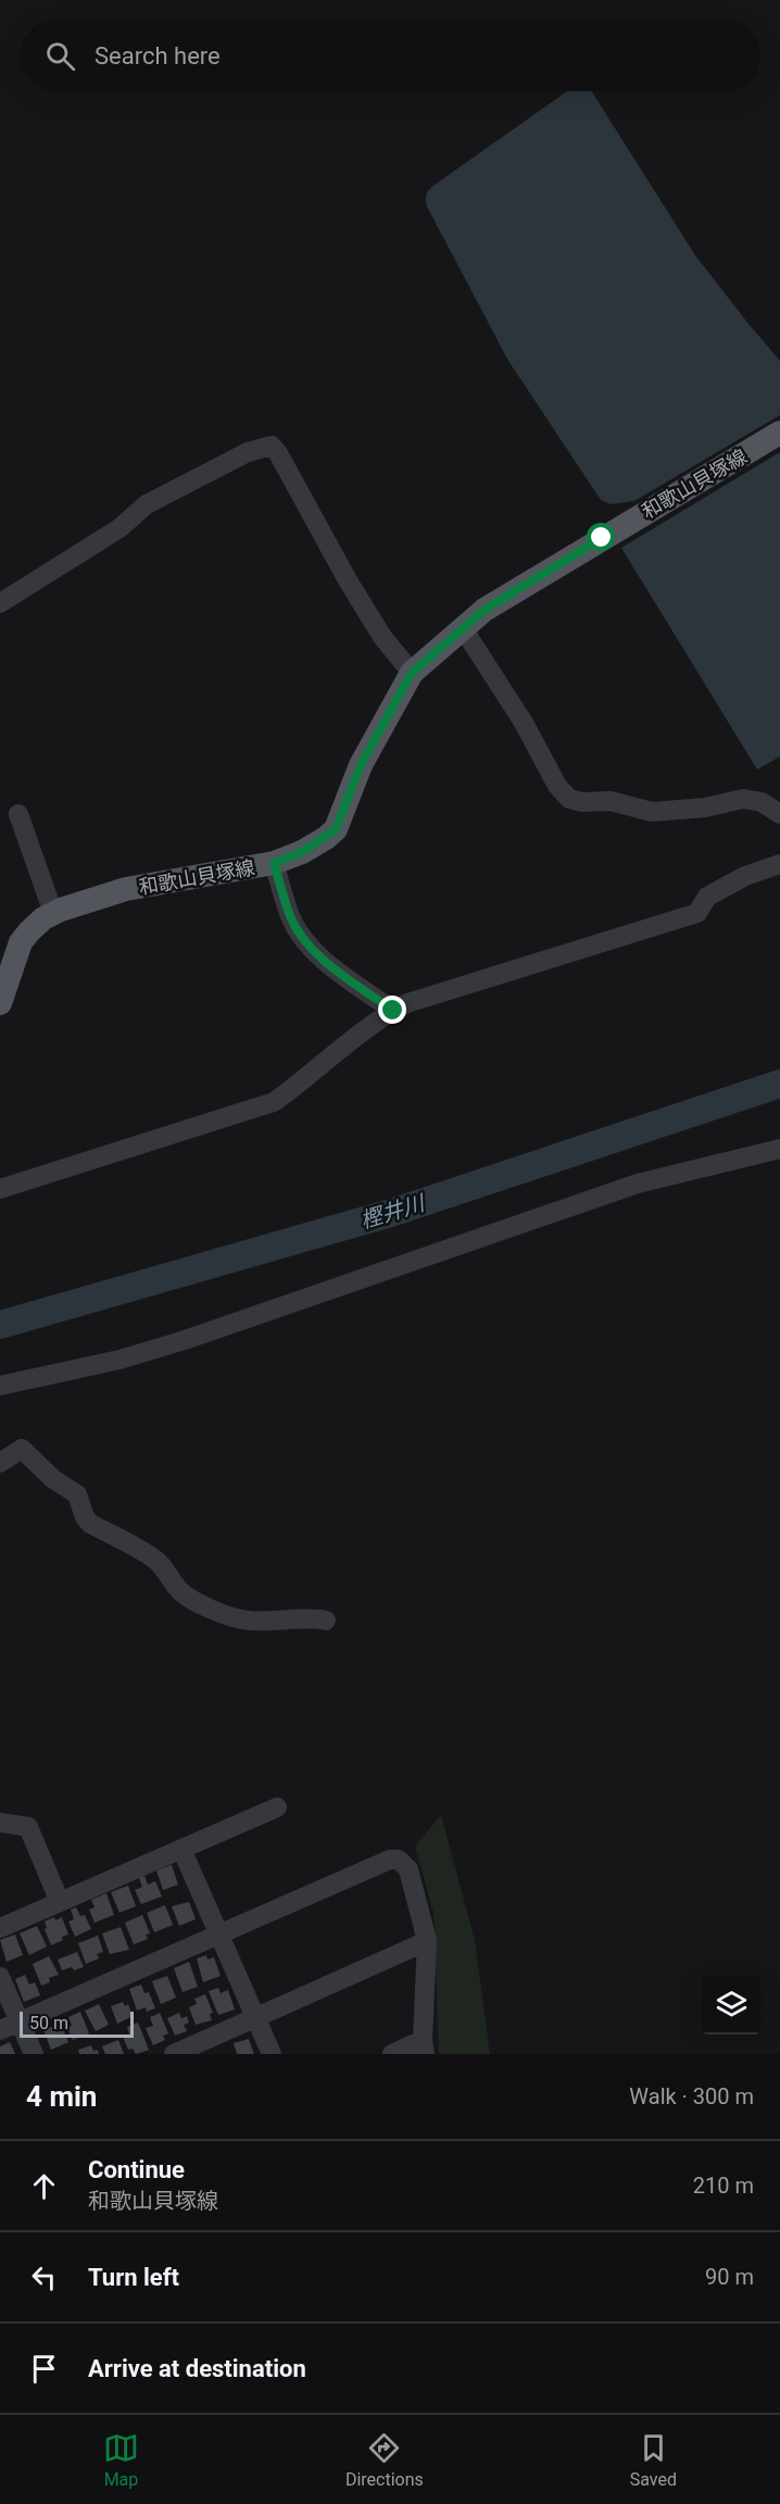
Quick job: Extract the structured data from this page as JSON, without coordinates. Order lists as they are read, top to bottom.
{
  "streets": {
    "main road": ["和歌山貝塚線"]
  },
  "water": ["樫井川"],
  "scale_bar": "50 m",
  "page": {
    "search": "Search here",
    "scale": "50 m",
    "heading": ["4 min", "Walk · 300 m"],
    "list": [
      ["Continue", "和歌山貝塚線", "210 m"],
      ["Turn left", "90 m"],
      "Arrive at destination"
    ],
    "nav": ["Map", "Directions", "Saved"]
  }
}
